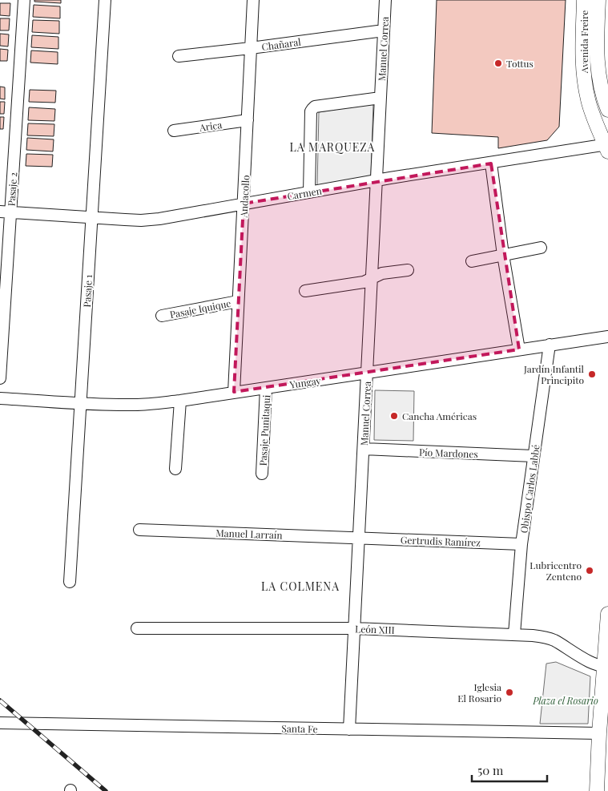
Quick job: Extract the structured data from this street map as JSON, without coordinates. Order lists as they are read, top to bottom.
{
  "streets": {
    "main road": ["Avenida Freire"],
    "street": [
      "Chañaral",
      "Manuel Correa",
      "Arica",
      "Pasaje 2",
      "Carmen",
      "Andacollo",
      "Pasaje 1",
      "Pasaje Iquique",
      "Yungay",
      "Pasaje Punitaqui",
      "Pío Mardones",
      "Obispo Carlos Labbé",
      "Manuel Larraín",
      "Gertrudis Ramírez",
      "León XIII",
      "Santa Fe"
    ]
  },
  "crossings": [
    ["Avenida Freire", "Carmen"],
    ["Chañaral", "Manuel Correa"],
    ["Chañaral", "Andacollo"],
    ["Manuel Correa", "Carmen"],
    ["Manuel Correa", "Yungay"],
    ["Manuel Correa", "Pío Mardones"],
    ["Manuel Correa", "Manuel Larraín"],
    ["Manuel Correa", "Gertrudis Ramírez"],
    ["Manuel Correa", "León XIII"],
    ["Manuel Correa", "Santa Fe"],
    ["Arica", "Andacollo"],
    ["Pasaje 2", "Carmen"],
    ["Carmen", "Andacollo"],
    ["Carmen", "Pasaje 1"],
    ["Andacollo", "Pasaje Iquique"],
    ["Andacollo", "Yungay"],
    ["Pasaje 1", "Yungay"],
    ["Yungay", "Pasaje Punitaqui"],
    ["Yungay", "Obispo Carlos Labbé"],
    ["Pío Mardones", "Obispo Carlos Labbé"],
    ["Obispo Carlos Labbé", "Gertrudis Ramírez"],
    ["Obispo Carlos Labbé", "León XIII"],
    ["Manuel Larraín", "Gertrudis Ramírez"]
  ],
  "districts": ["LA MARQUEZA", "LA COLMENA"],
  "parks": ["Plaza el Rosario"],
  "places": [
    "Tottus",
    "Jardín Infantil Principito",
    "Cancha Américas",
    "Lubricentro Zenteno",
    "Iglesia El Rosario"
  ],
  "scale_bar": "50 m"
}
